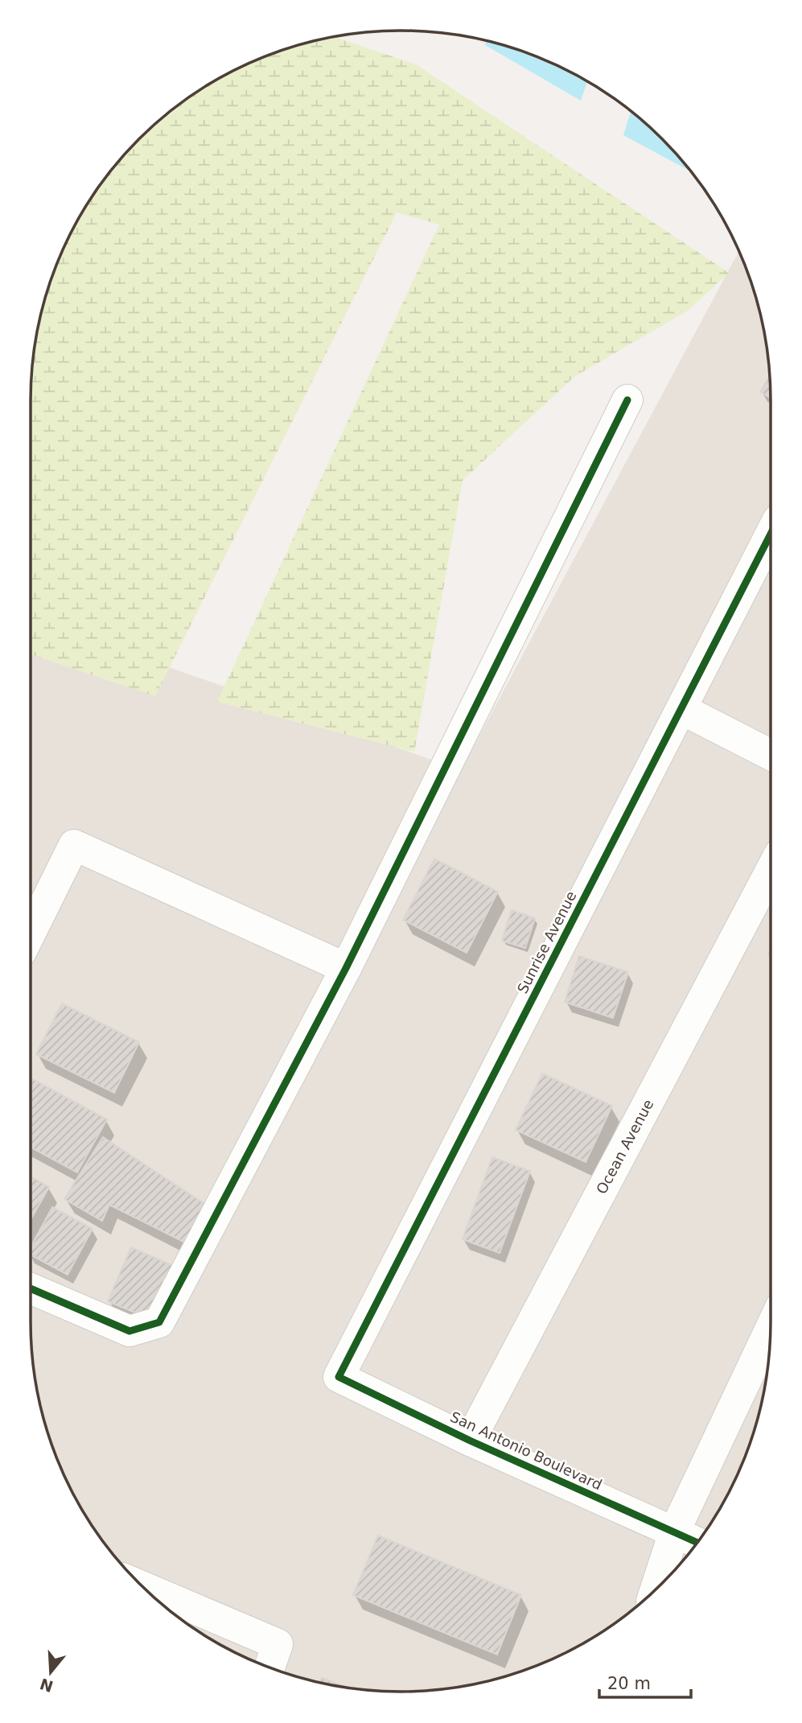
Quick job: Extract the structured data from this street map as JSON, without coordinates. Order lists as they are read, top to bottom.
{
  "streets": {
    "street": ["Sunrise Avenue", "Ocean Avenue", "San Antonio Boulevard"]
  },
  "crossings": [
    ["Sunrise Avenue", "San Antonio Boulevard"],
    ["Ocean Avenue", "San Antonio Boulevard"]
  ],
  "scale_bar": "20 m",
  "north": "bottom"
}
